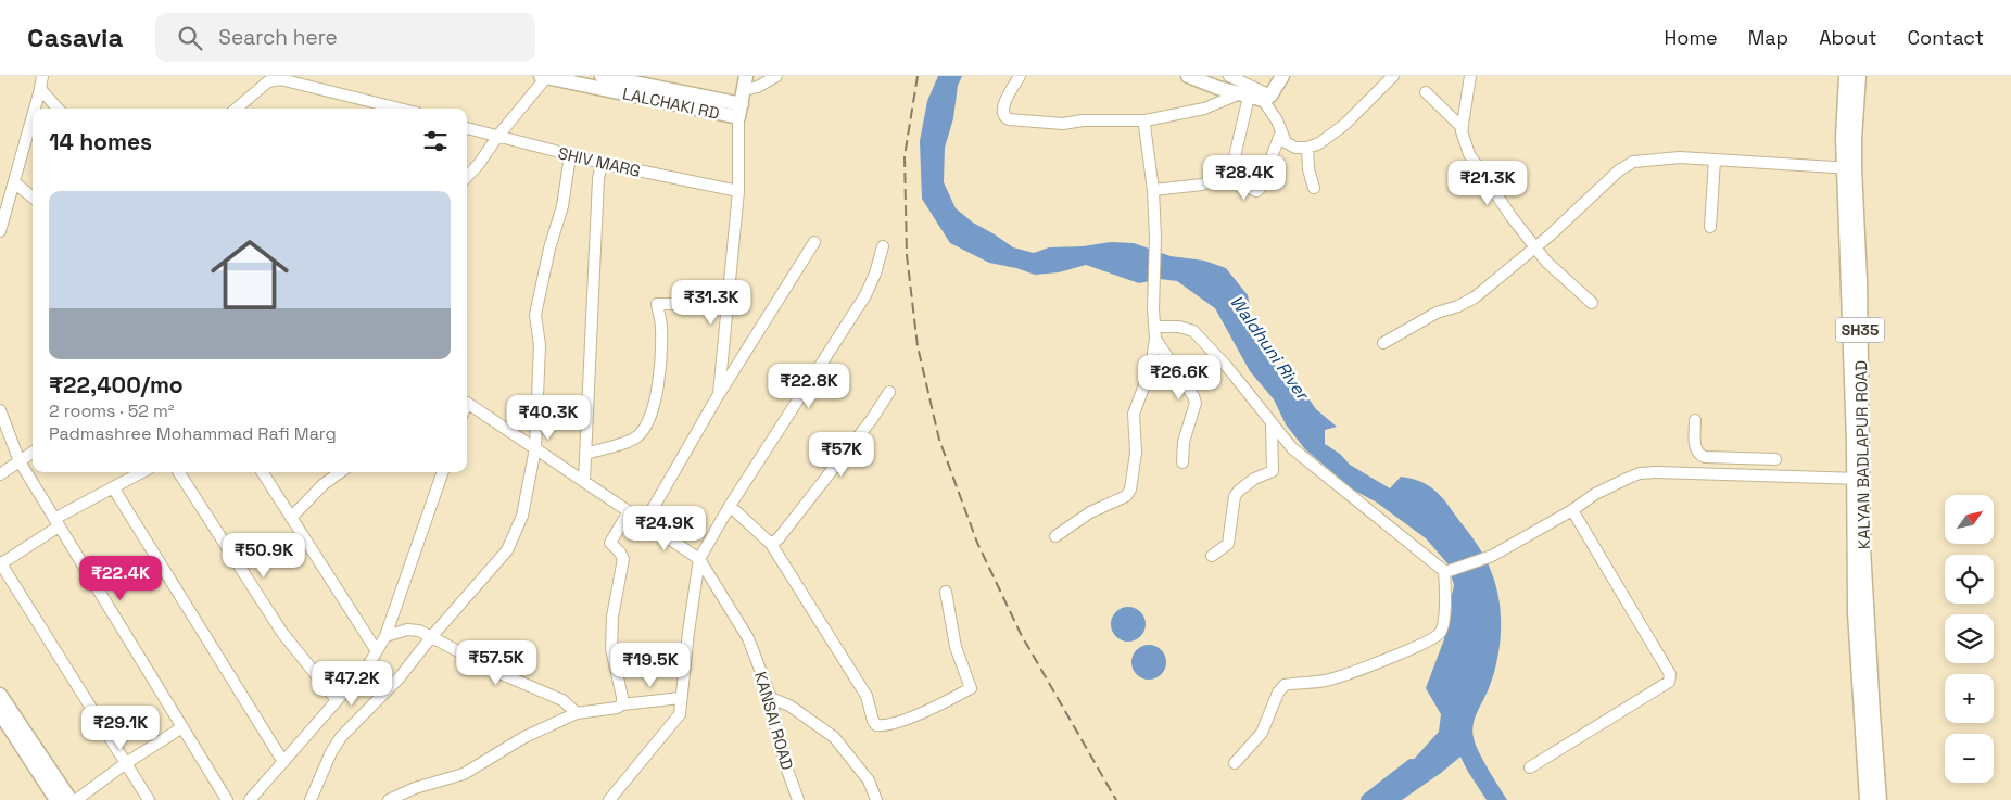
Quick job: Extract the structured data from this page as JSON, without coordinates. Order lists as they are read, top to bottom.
{
  "streets": {
    "main road": ["LALCHAKI RD", "SH35", "KALYAN BADLAPUR ROAD"],
    "street": ["SHIV MARG", "KANSAI ROAD"]
  },
  "water": ["Waldhuni River"],
  "north": "top right",
  "page": {
    "header": "Casavia",
    "search": "Search here",
    "nav": [
      "Home",
      "Map",
      "About",
      "Contact"
    ],
    "heading": "14 homes",
    "price": [
      "₹28.4K",
      "₹21.3K",
      "₹31.3K",
      "₹26.6K",
      "₹22.8K",
      "₹40.3K",
      "₹57K",
      "₹24.9K",
      "₹50.9K",
      "₹22.4K",
      "₹57.5K",
      "₹19.5K",
      "₹47.2K",
      "₹29.1K"
    ],
    "list": [
      {
        "name": "₹22,400/mo",
        "note": "2 rooms · 52 m² · Padmashree Mohammad Rafi Marg"
      }
    ],
    "map_buttons": ["+", "−"]
  }
}
